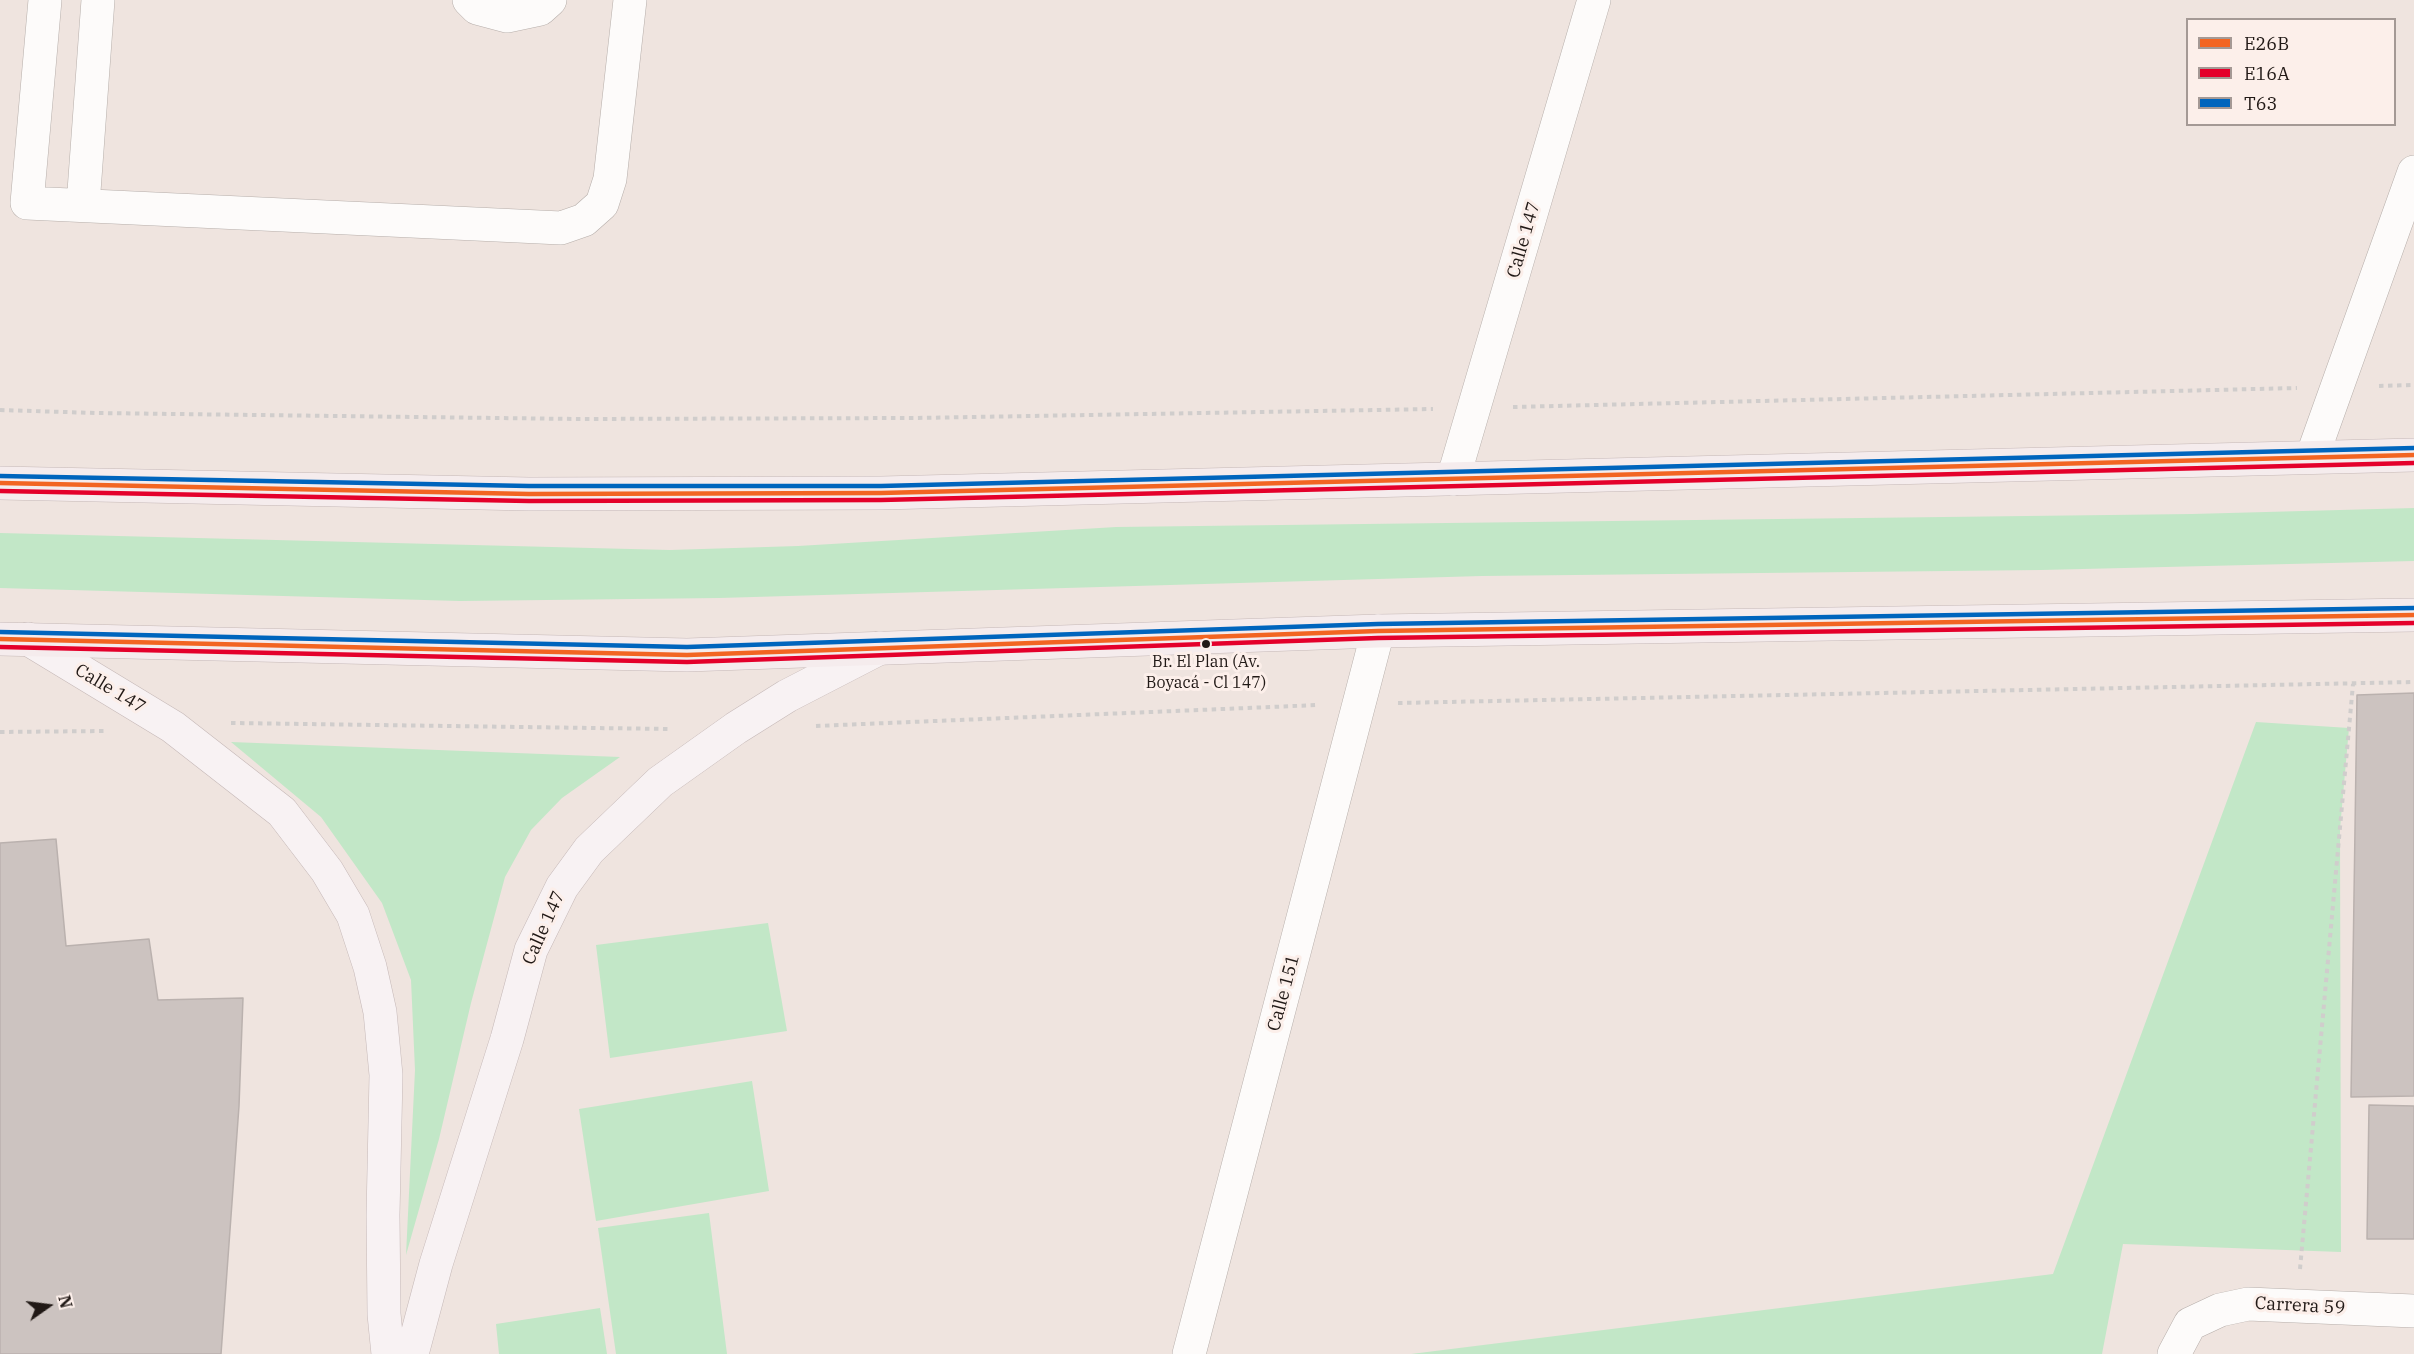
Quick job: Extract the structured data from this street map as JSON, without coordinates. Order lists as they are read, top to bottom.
{
  "streets": {
    "main road": ["Calle 147"],
    "street": ["Calle 151", "Carrera 59"]
  },
  "places": ["Br. El Plan (Av. Boyacá - Cl 147)"],
  "lines": ["transit line T63", "transit line E26B", "transit line E16A"],
  "legend": ["E26B", "E16A", "T63"],
  "north": "right"
}
